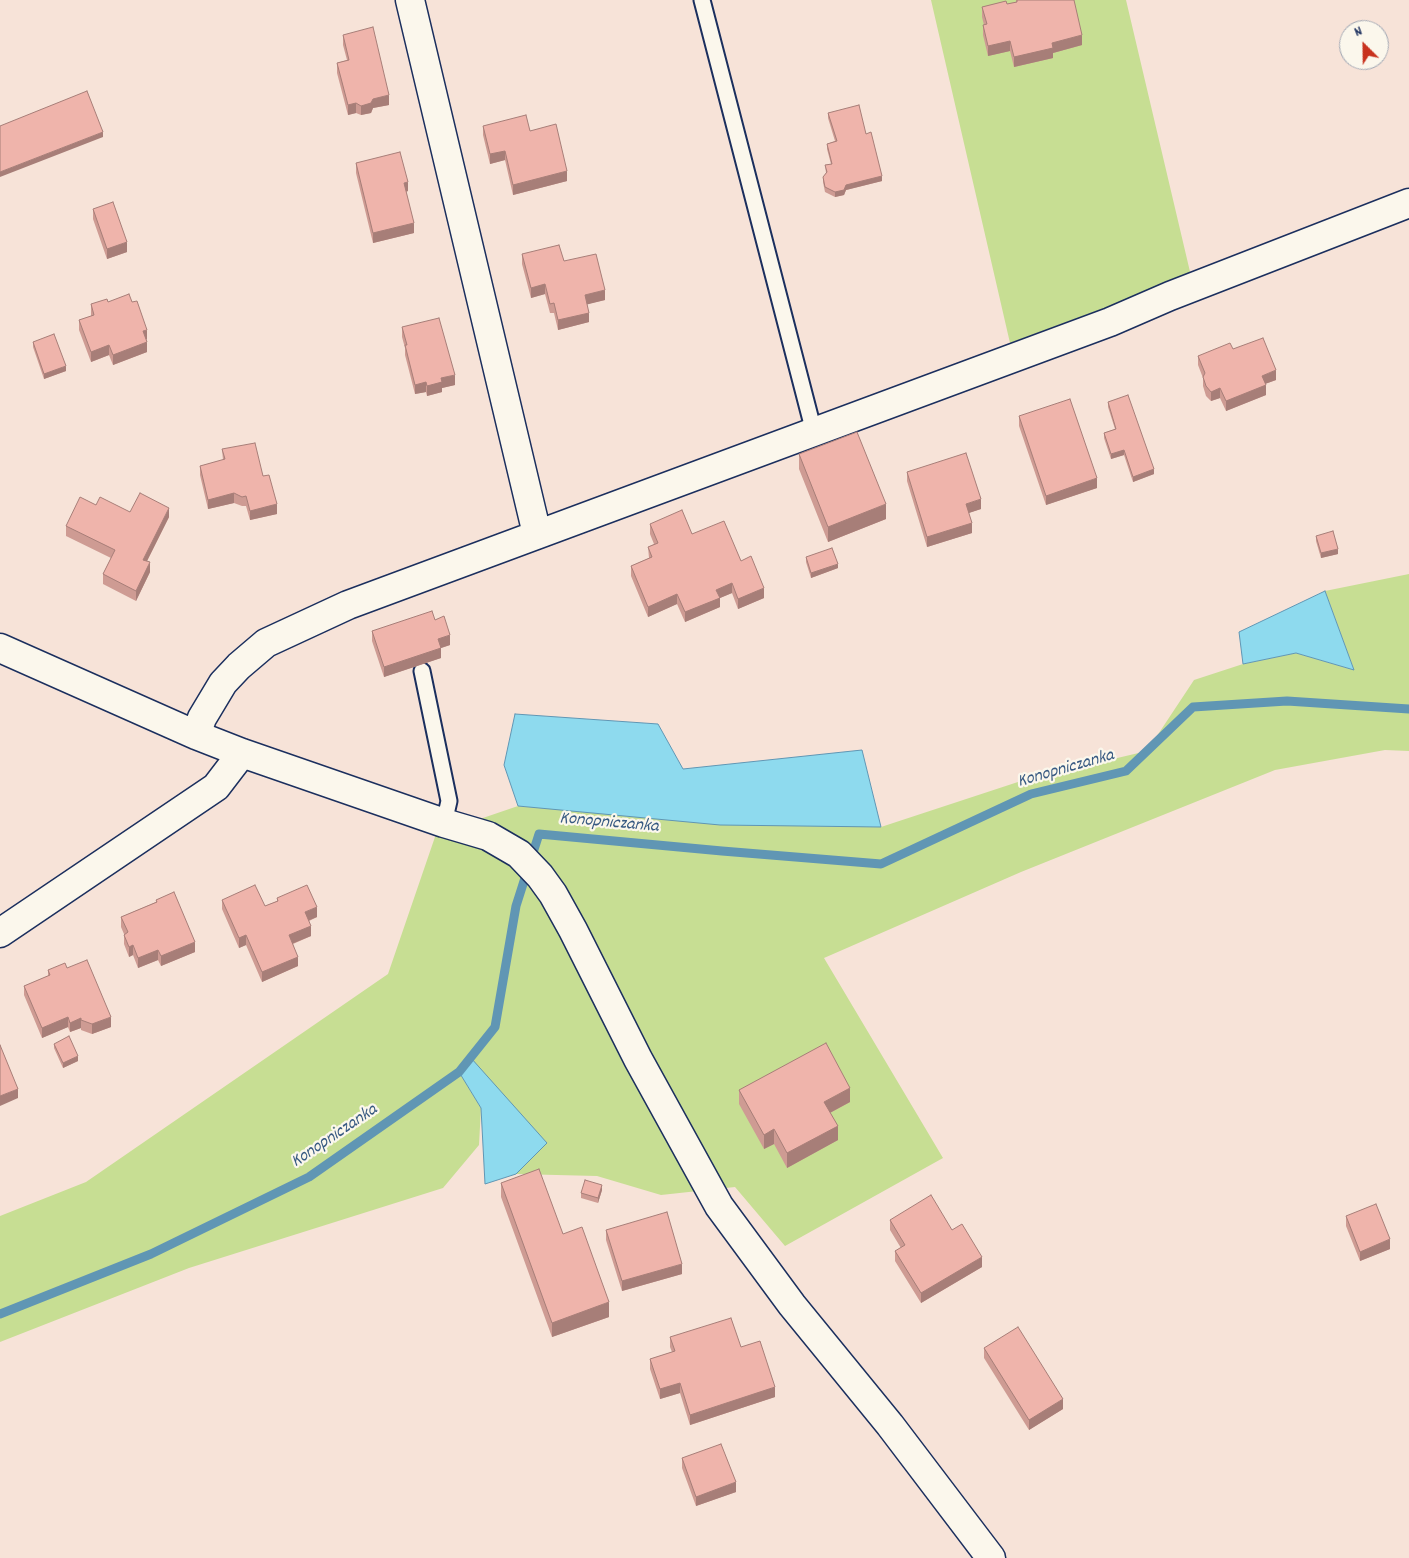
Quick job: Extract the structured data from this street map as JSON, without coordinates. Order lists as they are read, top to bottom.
{
  "water": ["Konopniczanka"],
  "north": "top left"
}
